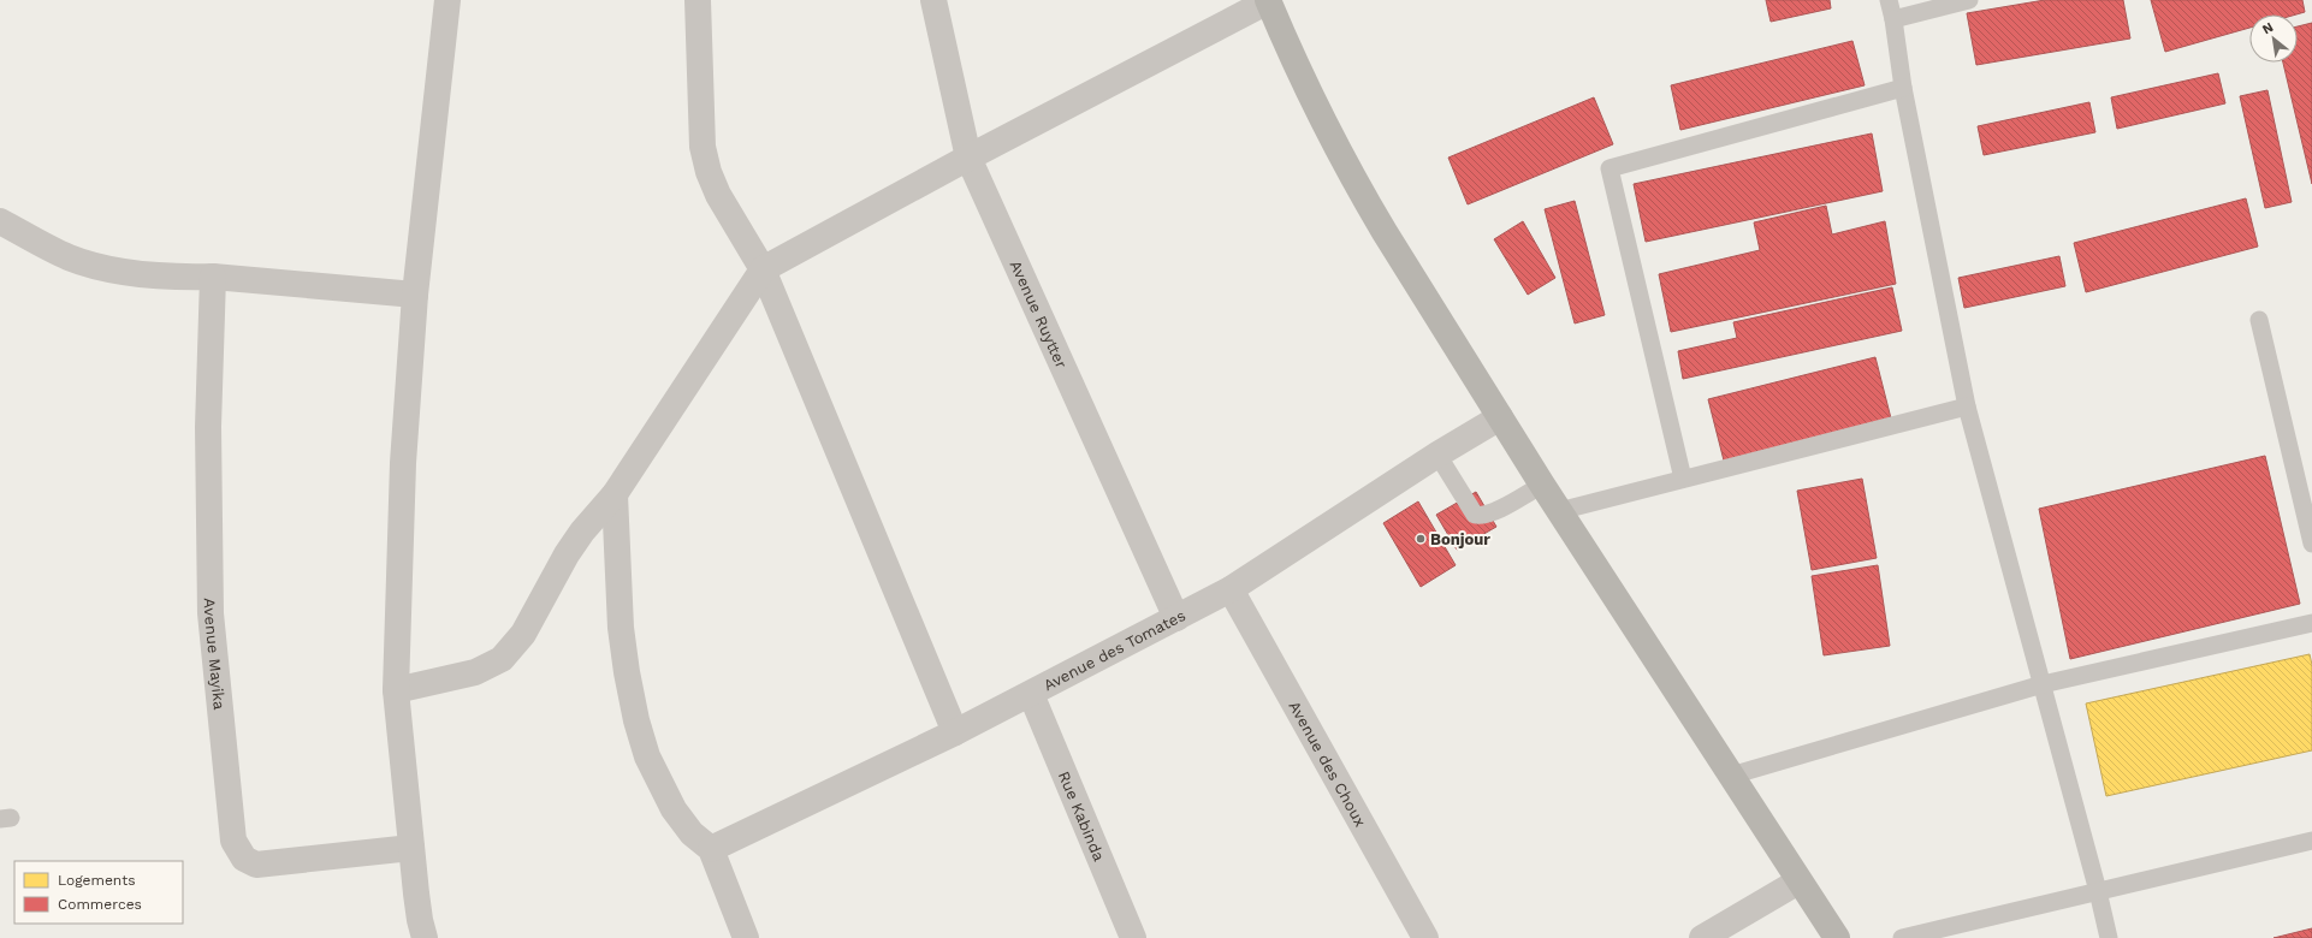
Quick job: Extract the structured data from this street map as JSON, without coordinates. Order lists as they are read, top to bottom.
{
  "streets": {
    "street": [
      "Avenue Ruytter",
      "Avenue des Tomates",
      "Avenue Mayika",
      "Avenue des Choux",
      "Rue Kabinda"
    ]
  },
  "crossings": [
    ["Avenue Ruytter", "Avenue des Tomates"],
    ["Avenue des Tomates", "Avenue des Choux"],
    ["Avenue des Tomates", "Rue Kabinda"]
  ],
  "places": ["Bonjour"],
  "legend": ["Logements", "Commerces"],
  "north": "top left"
}
